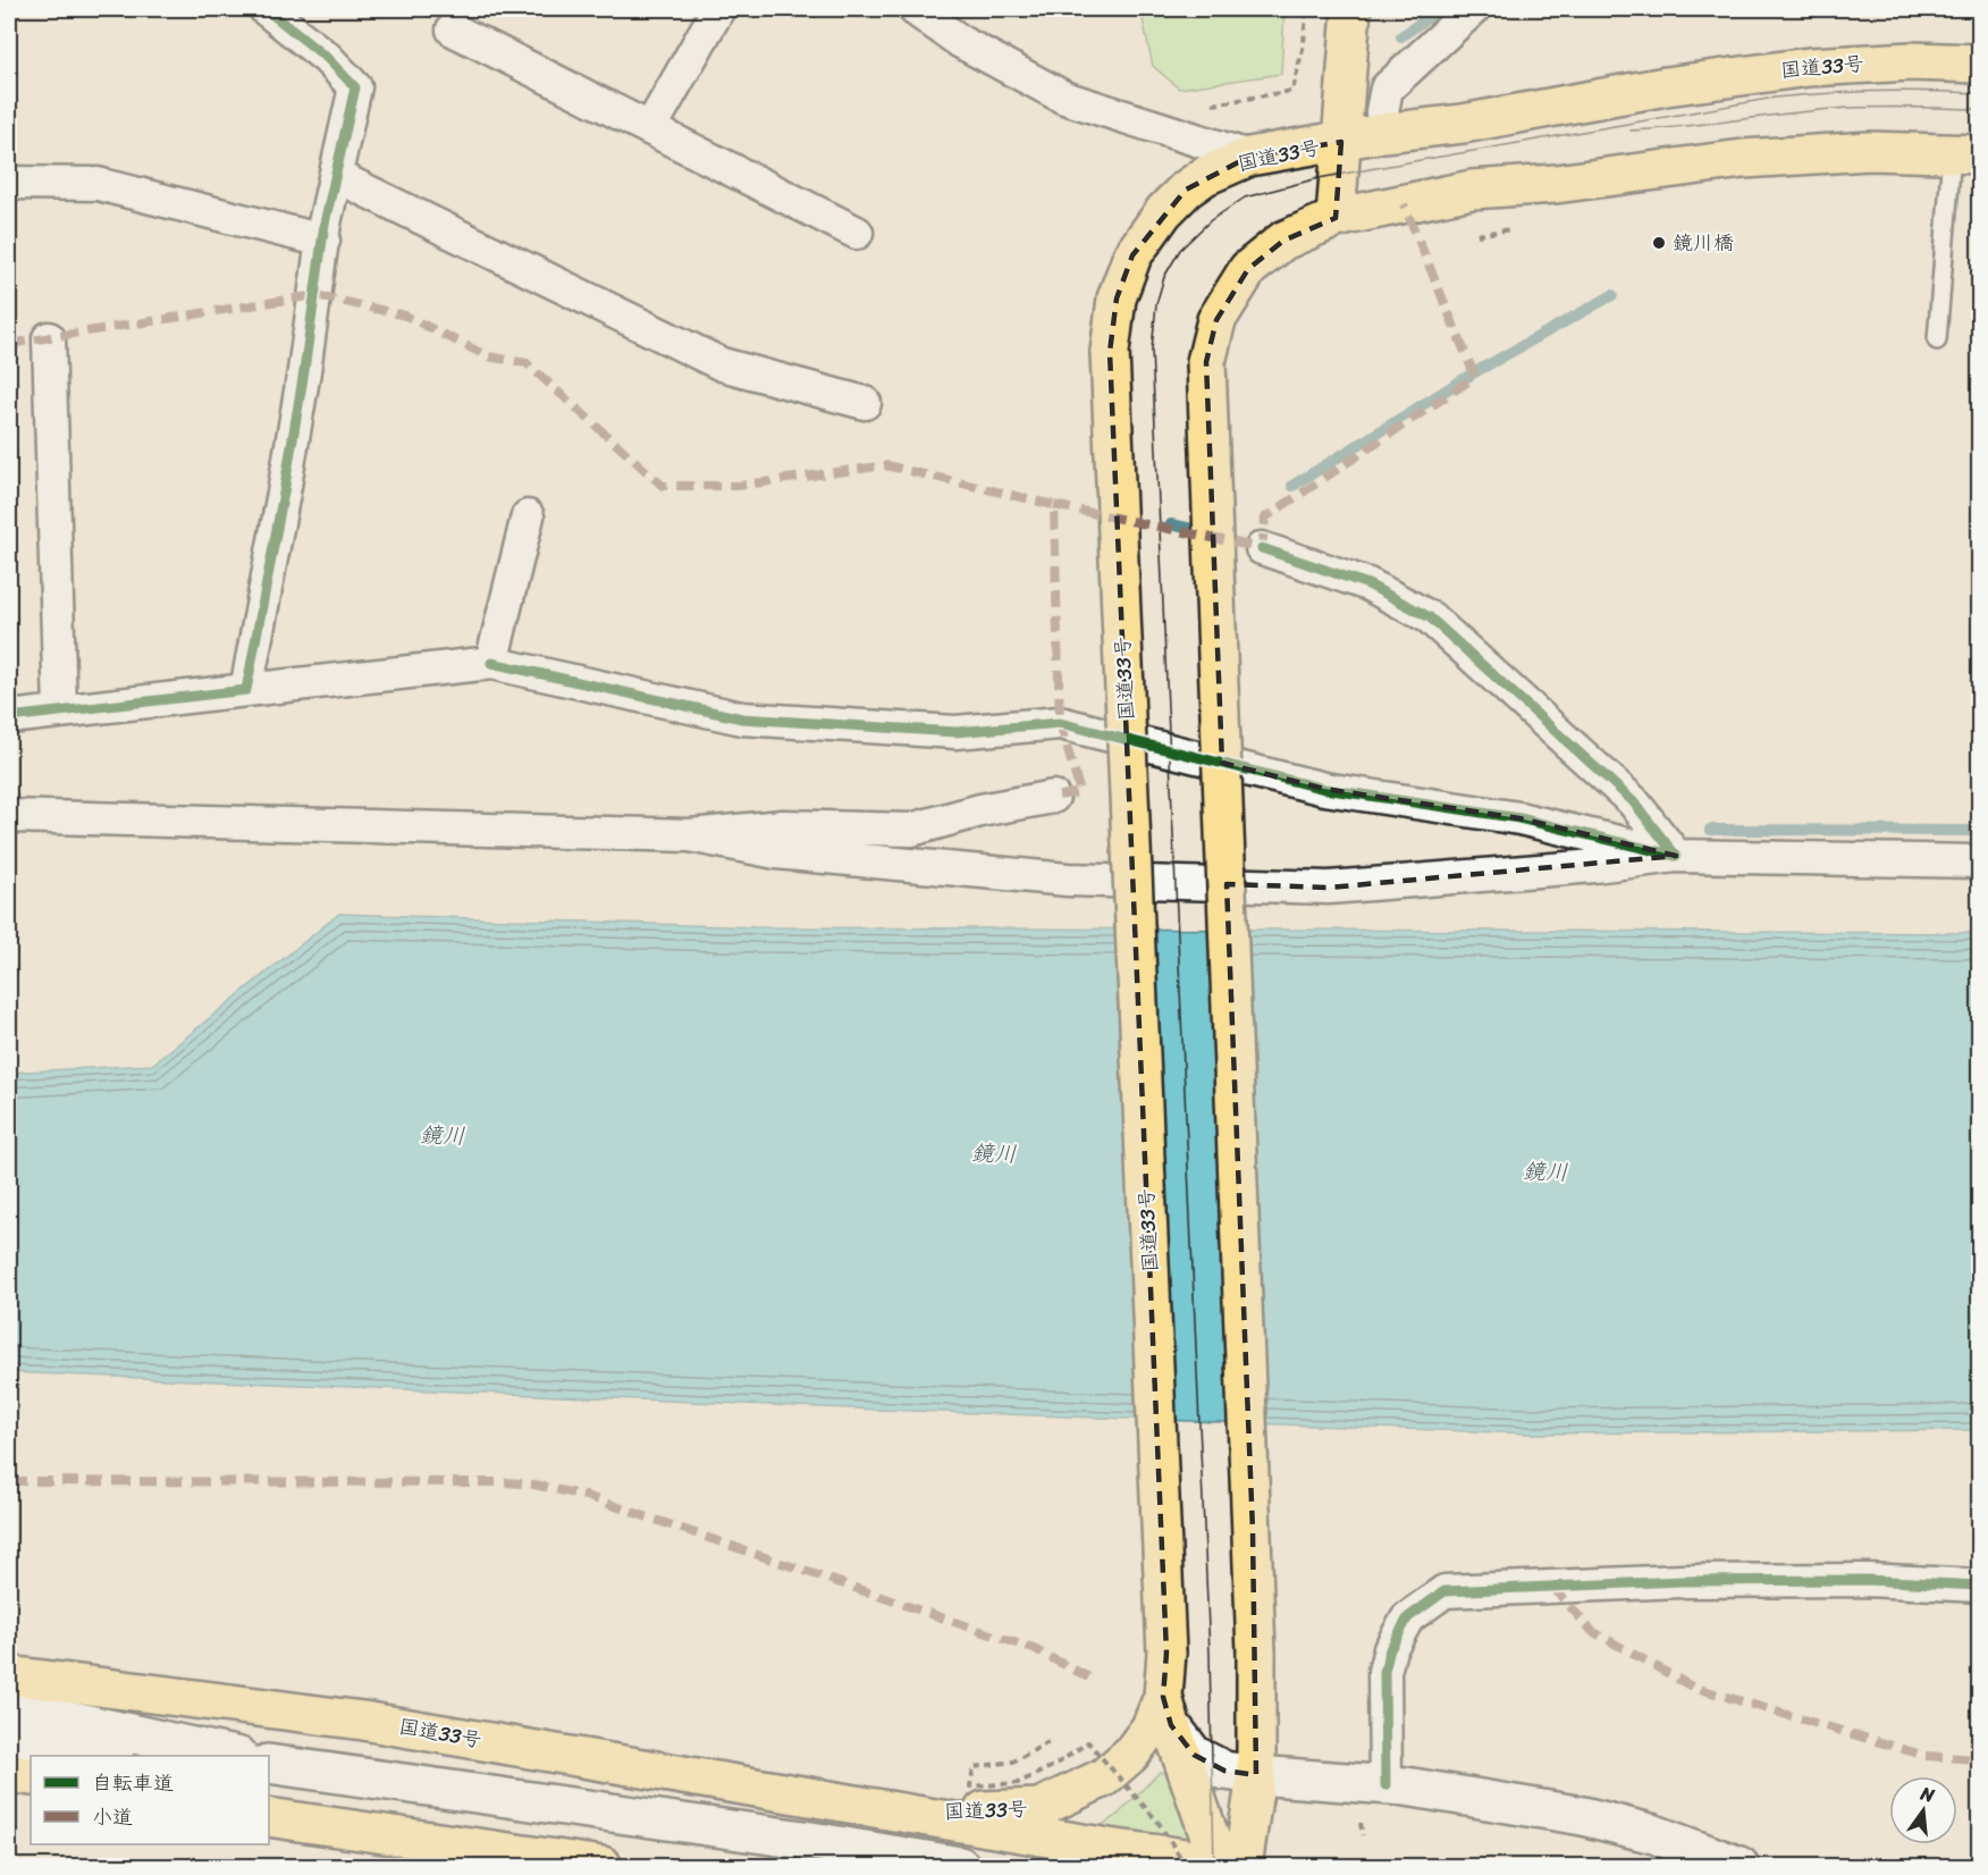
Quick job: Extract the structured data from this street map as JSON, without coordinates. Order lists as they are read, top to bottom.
{
  "streets": {
    "main road": ["国道33号"]
  },
  "water": ["鏡川"],
  "places": ["鏡川橋"],
  "legend": ["自転車道", "小道"],
  "north": "top"
}
